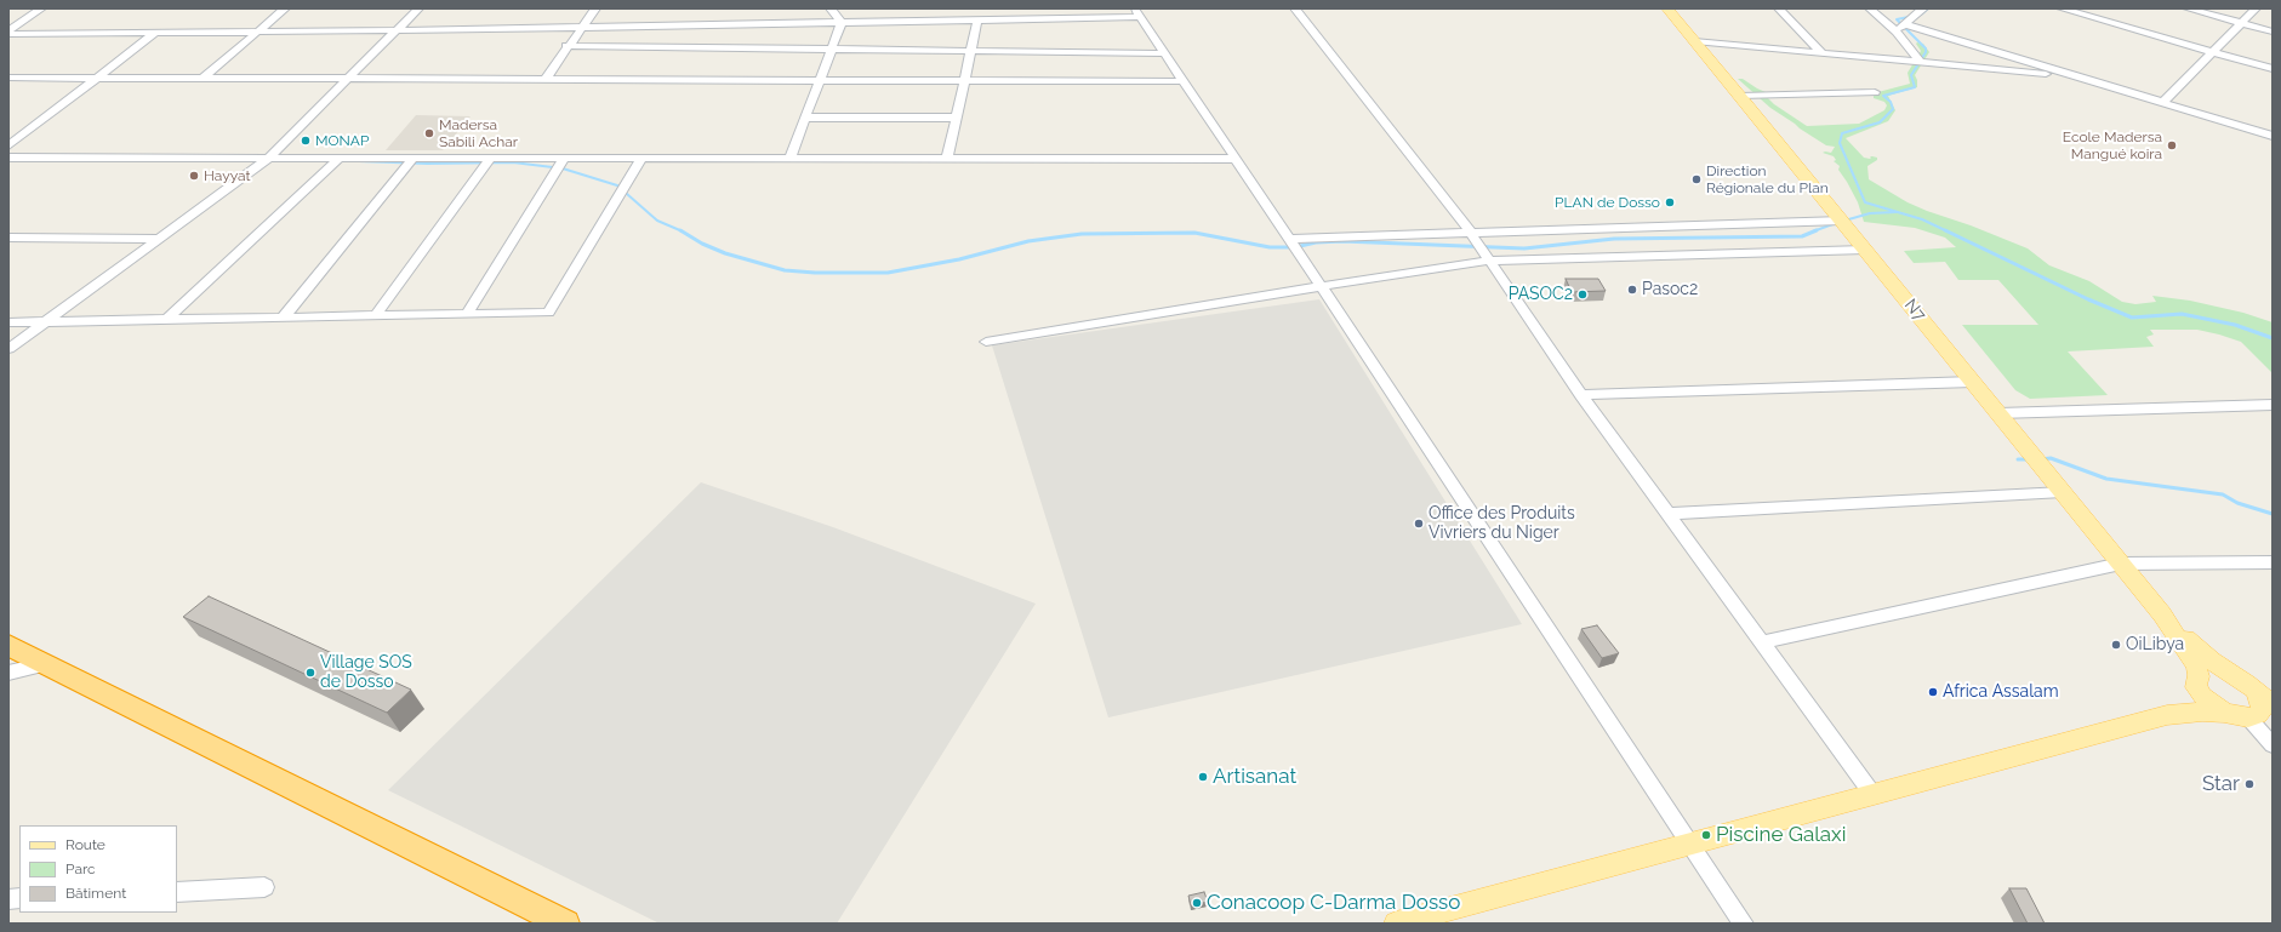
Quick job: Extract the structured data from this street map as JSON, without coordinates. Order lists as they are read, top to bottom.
{
  "streets": {
    "main road": ["N7"]
  },
  "places": [
    "Madersa Sabili Achar",
    "MONAP",
    "Ecole Madersa Mangué koira",
    "Hayyat",
    "Direction Régionale du Plan",
    "PLAN de Dosso",
    "Pasoc2",
    "PASOC2",
    "Office des Produits Vivriers du Niger",
    "OiLibya",
    "Village SOS de Dosso",
    "Africa Assalam",
    "Artisanat",
    "Star",
    "Piscine Galaxi",
    "Conacoop C-Darma Dosso"
  ],
  "legend": ["Route", "Parc", "Bâtiment"]
}
